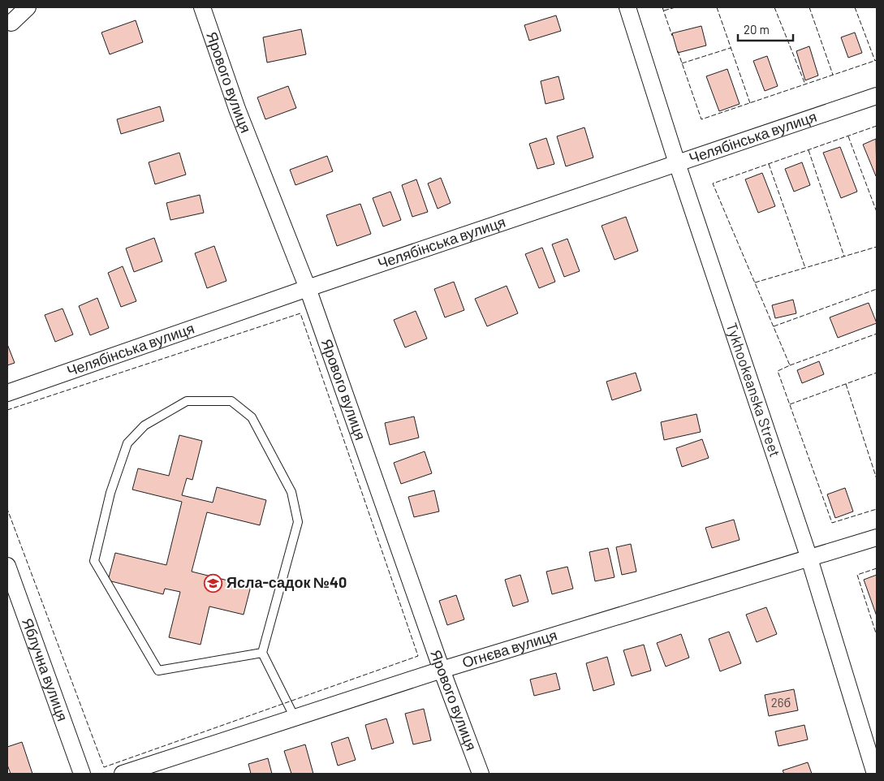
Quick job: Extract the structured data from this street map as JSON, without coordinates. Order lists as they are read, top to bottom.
{
  "streets": {
    "street": [
      "Ярового вулиця",
      "Челябінська вулиця",
      "Tykhookeanska Street",
      "Огнєва вулиця",
      "Яблучна вулиця"
    ]
  },
  "crossings": [
    ["Ярового вулиця", "Челябінська вулиця"],
    ["Ярового вулиця", "Огнєва вулиця"],
    ["Челябінська вулиця", "Tykhookeanska Street"],
    ["Tykhookeanska Street", "Огнєва вулиця"]
  ],
  "places": {
    "school or university": ["Ясла-садок №40"]
  },
  "house_numbers": ["26б"],
  "scale_bar": "20 m"
}
